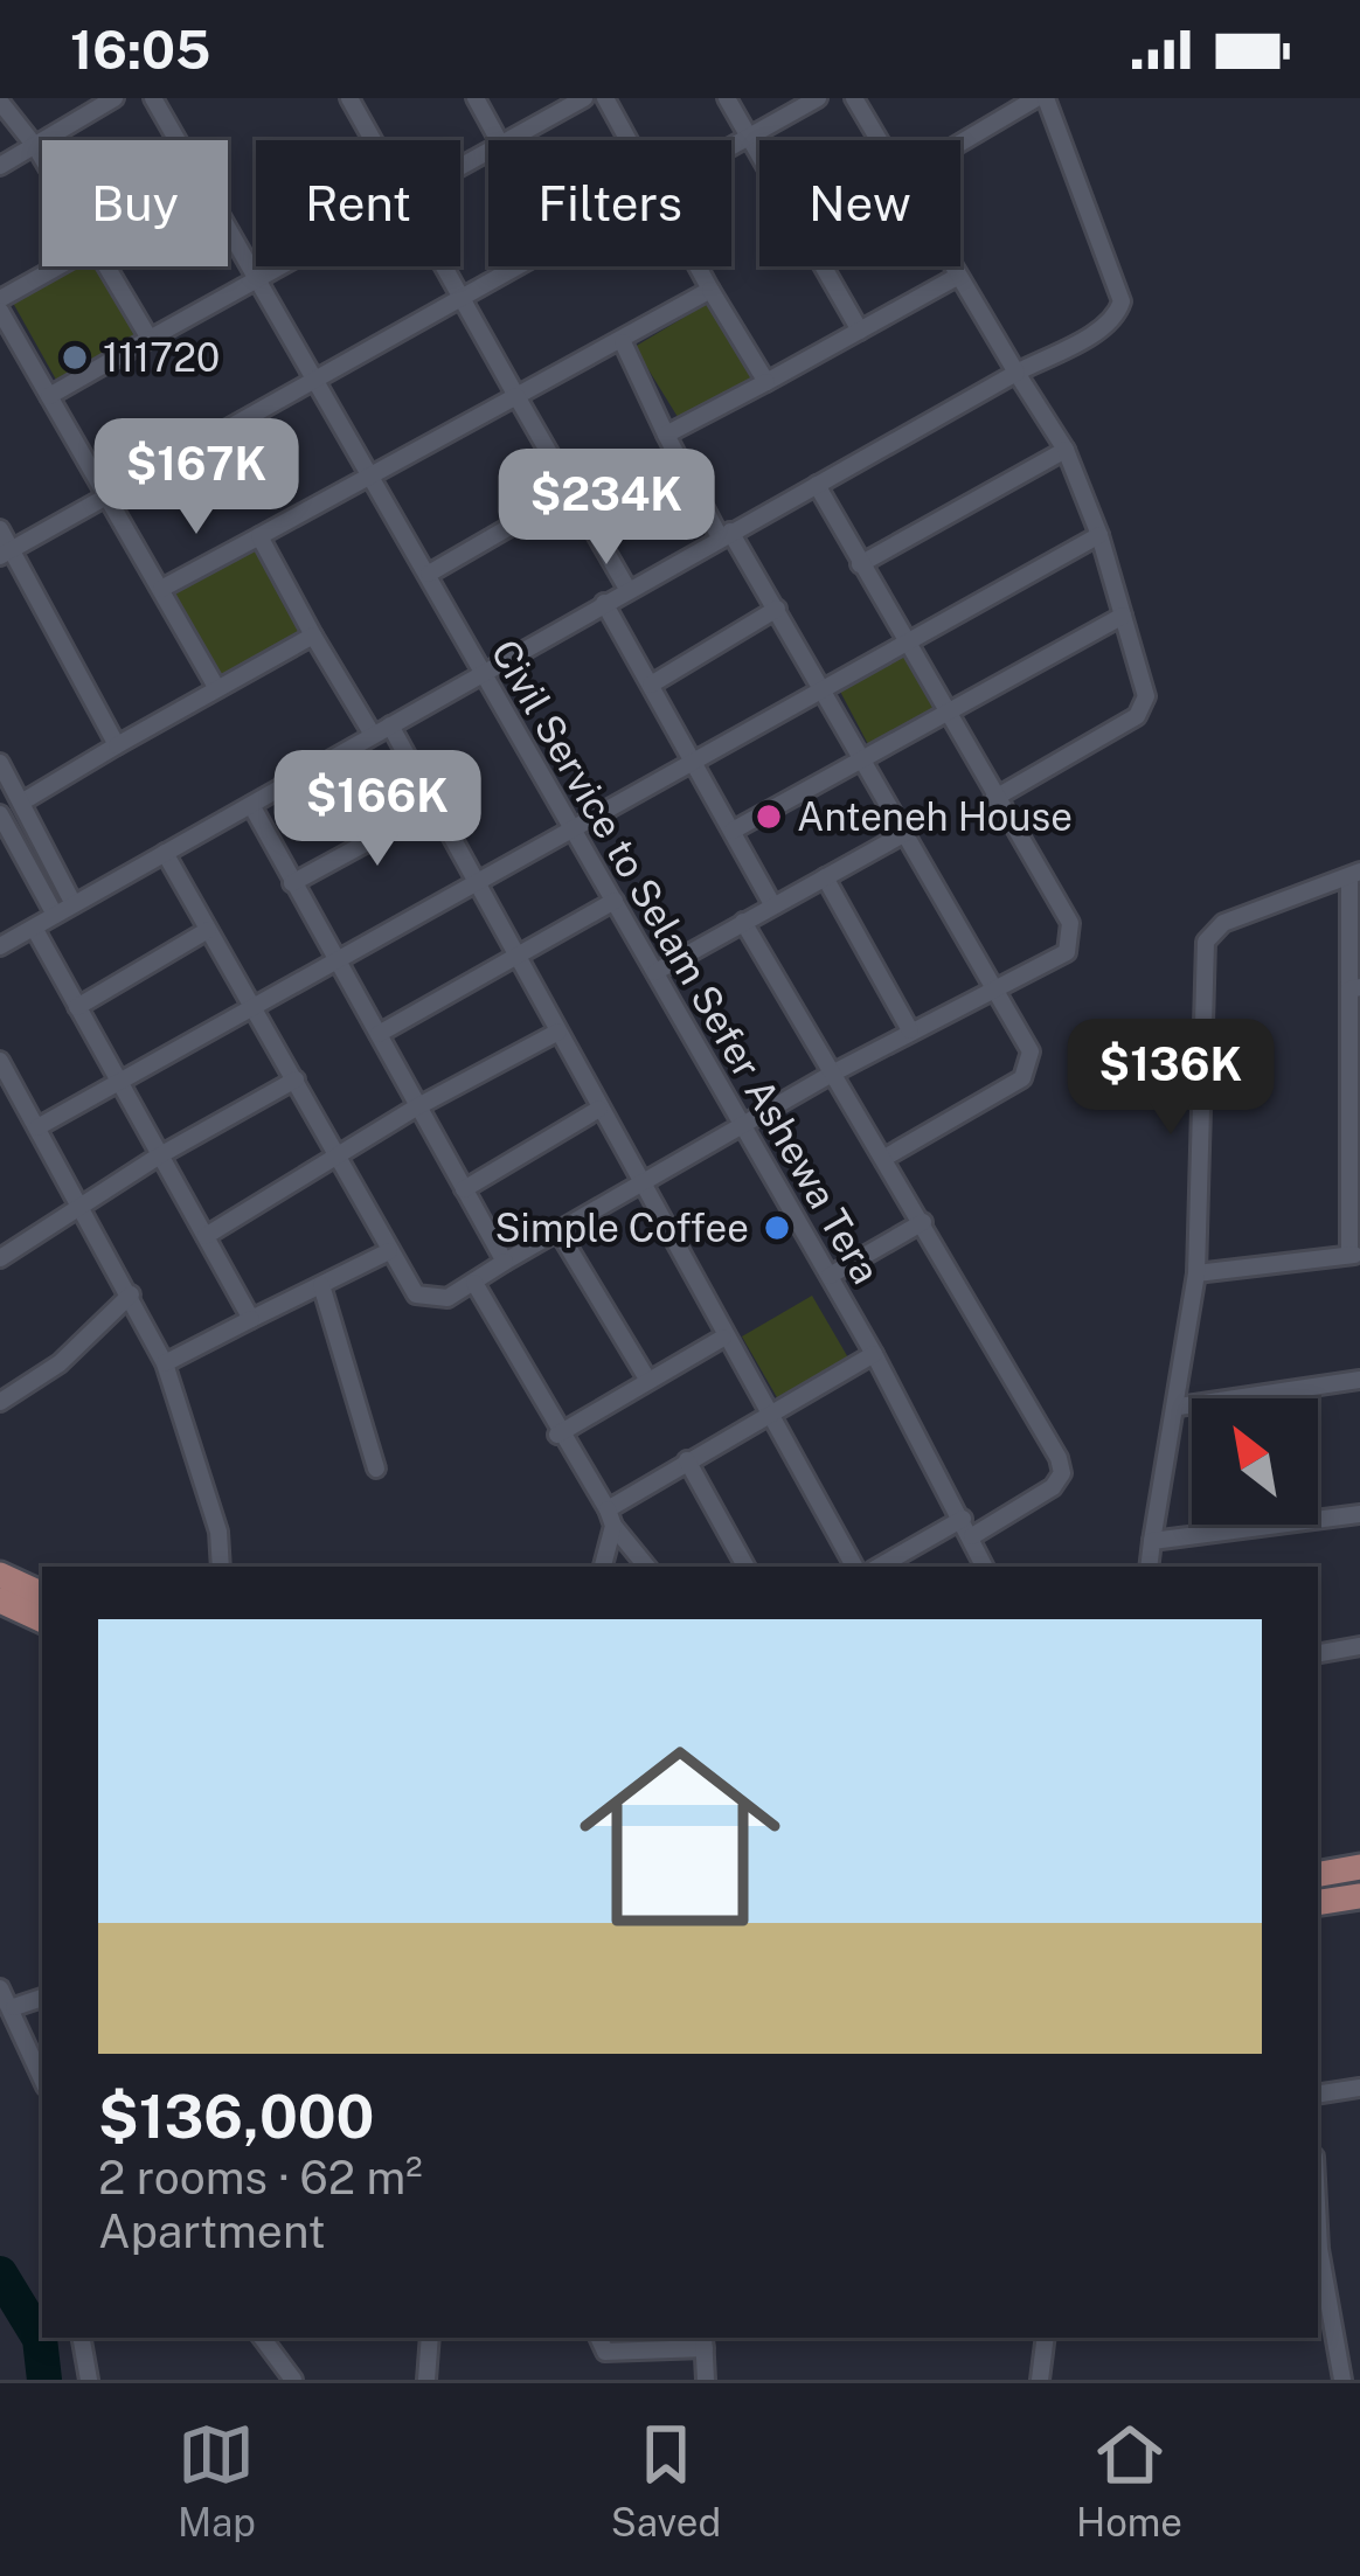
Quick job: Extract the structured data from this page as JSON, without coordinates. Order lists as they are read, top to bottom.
{
  "streets": {
    "street": ["Civil Service to Selam Sefer Ashewa Tera"]
  },
  "places": ["111720", "Anteneh House", "Simple Coffee"],
  "north": "top left",
  "page": {
    "status": "16:05",
    "chip": [
      "Buy",
      "Rent",
      "Filters",
      "New"
    ],
    "price": [
      "$167K",
      "$234K",
      "$166K",
      "$136K"
    ],
    "list": [
      {
        "name": "$136,000",
        "note": "2 rooms · 62 m² · Apartment"
      }
    ],
    "tabs": ["Map", "Saved", "Home"]
  }
}
